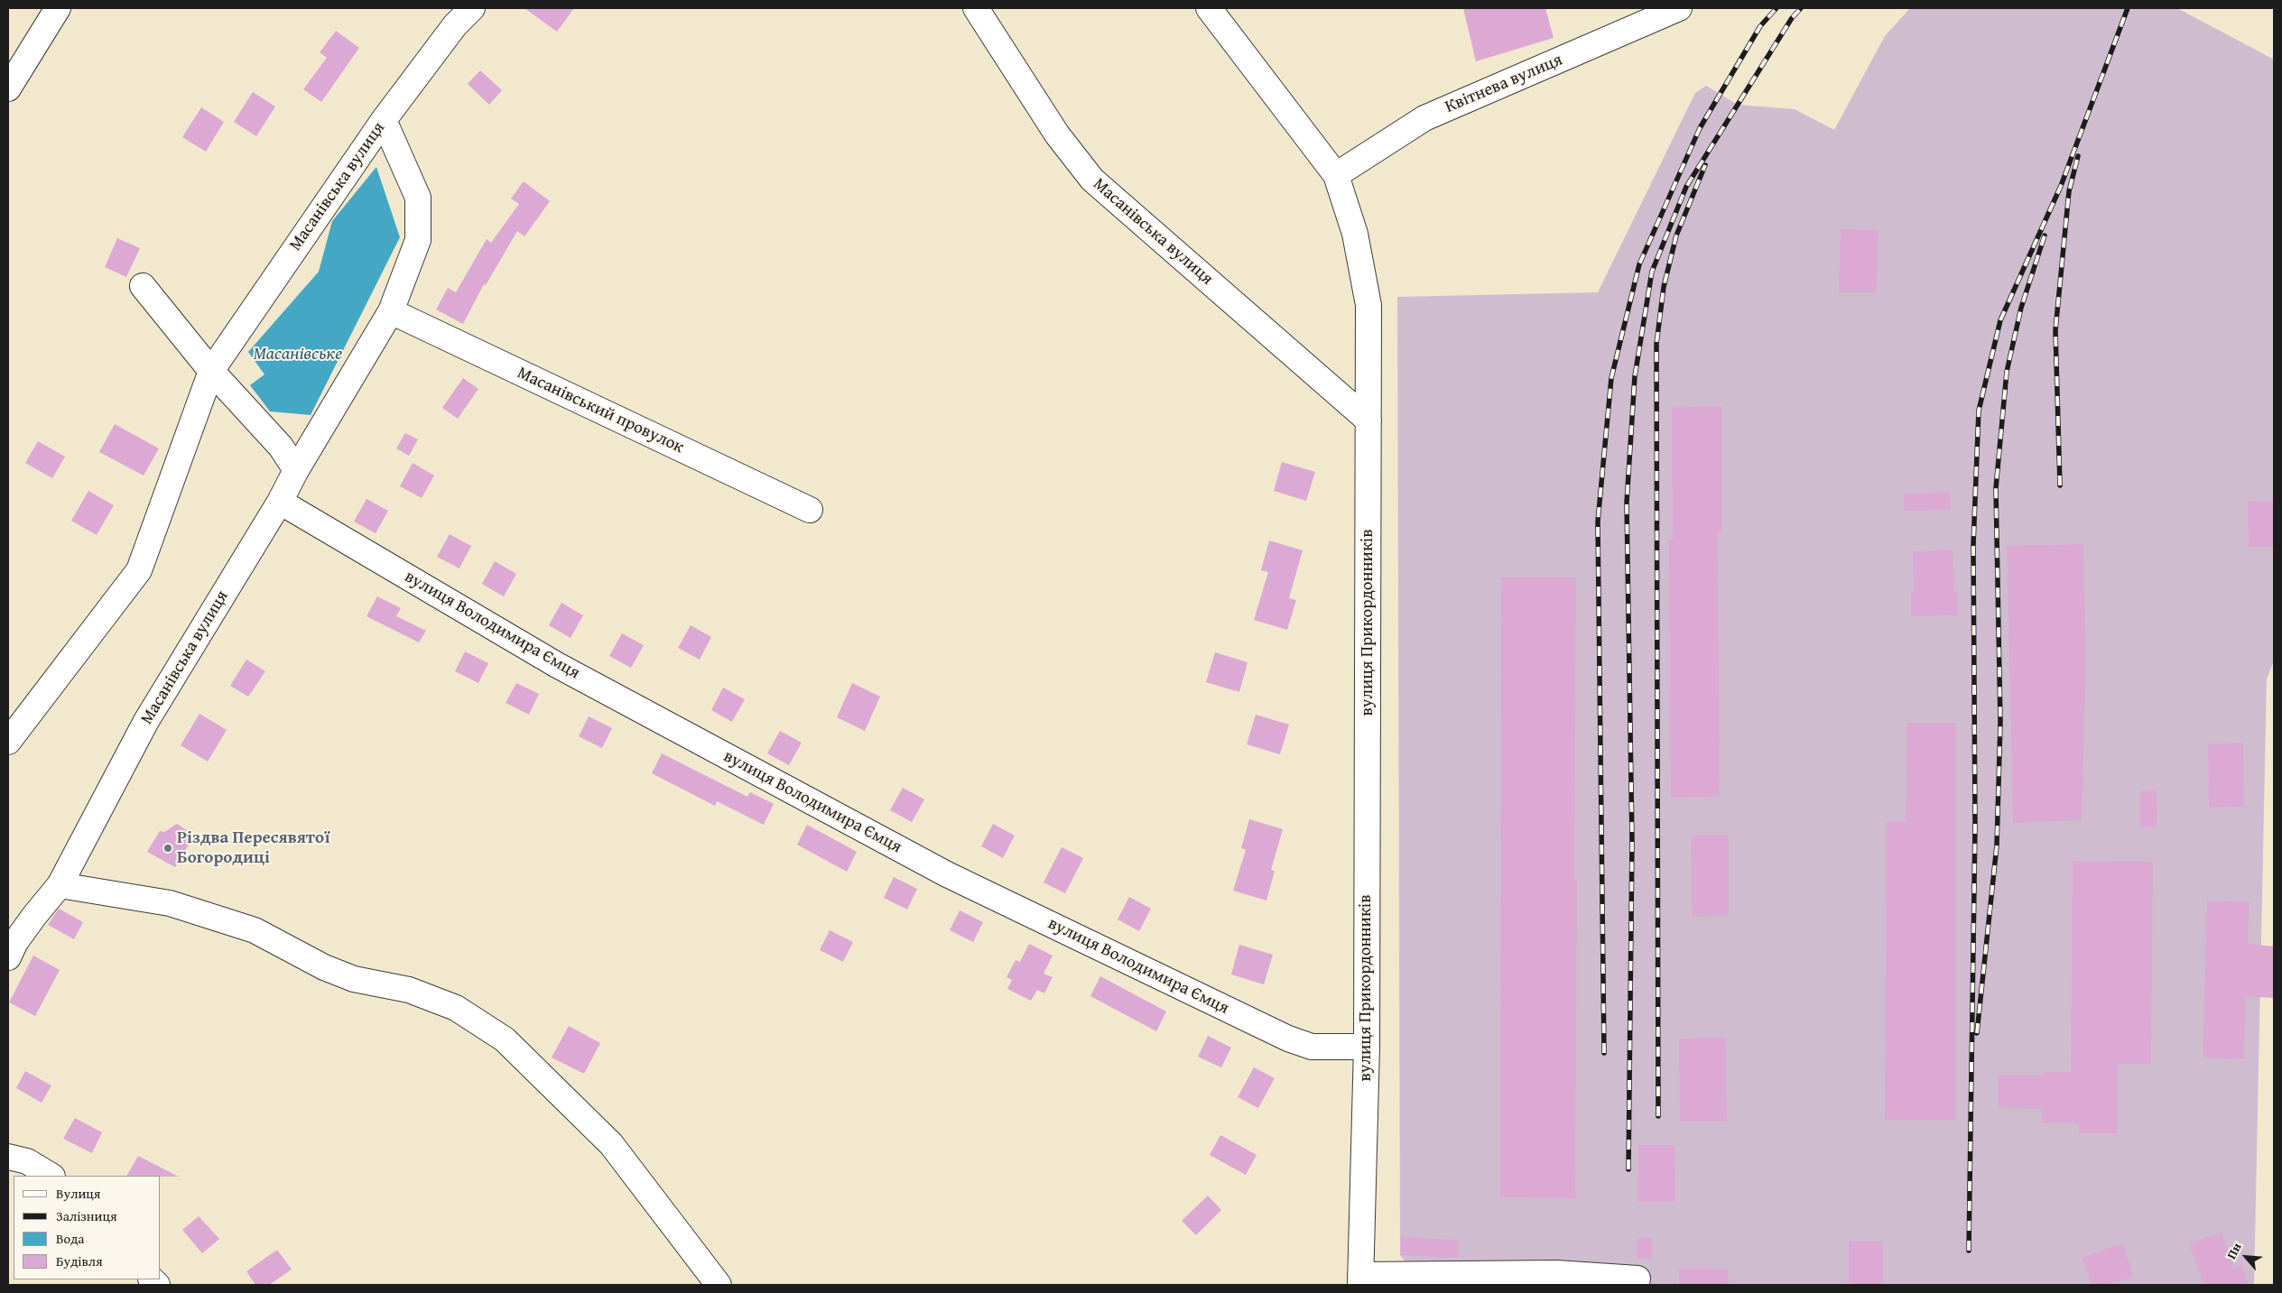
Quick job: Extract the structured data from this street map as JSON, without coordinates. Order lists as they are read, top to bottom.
{
  "streets": {
    "street": [
      "Квітнева вулиця",
      "Масанівська вулиця",
      "Масанівський провулок",
      "вулиця Прикордонників",
      "вулиця Володимира Ємця"
    ]
  },
  "crossings": [
    ["Квітнева вулиця", "вулиця Прикордонників"],
    ["Масанівська вулиця", "Масанівський провулок"],
    ["Масанівська вулиця", "вулиця Прикордонників"],
    ["Масанівська вулиця", "вулиця Володимира Ємця"],
    ["вулиця Прикордонників", "вулиця Володимира Ємця"]
  ],
  "water": ["Масанівське"],
  "places": ["Різдва Пересявятої Богородиці"],
  "legend": [
    "Вулиця",
    "Залізниця",
    "Вода",
    "Будівля"
  ],
  "north": "top left"
}
